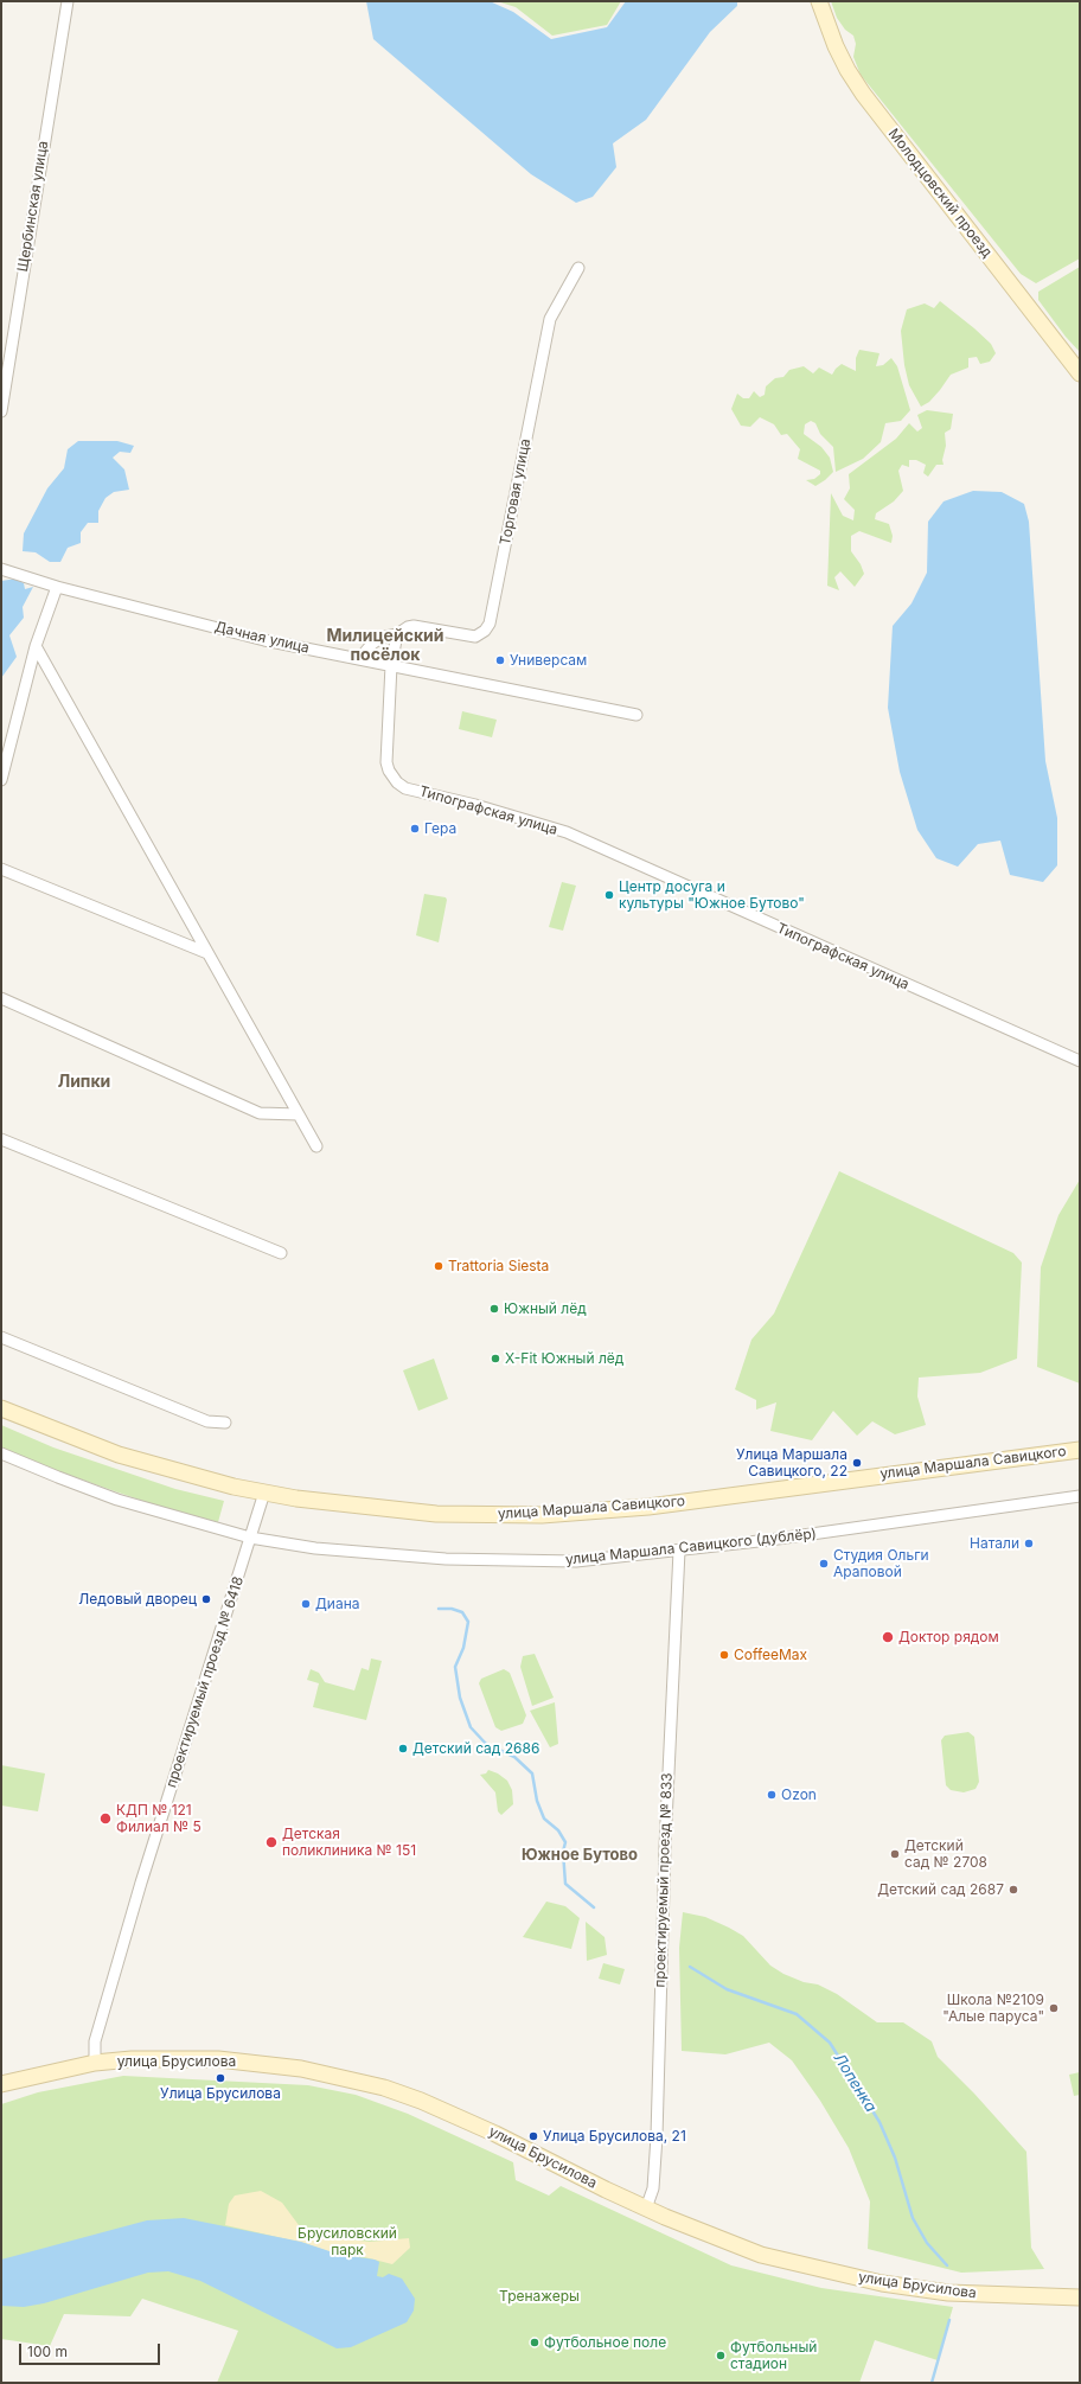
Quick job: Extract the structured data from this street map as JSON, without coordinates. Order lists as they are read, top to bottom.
{
  "streets": {
    "street": [
      "Молодцовский проезд",
      "Щербинская улица",
      "Торговая улица",
      "Дачная улица",
      "Типографская улица",
      "улица Маршала Савицкого",
      "улица Маршала Савицкого (дублёр)",
      "проектируемый проезд № 6418",
      "проектируемый проезд № 833",
      "улица Брусилова"
    ]
  },
  "crossings": [
    ["Торговая улица", "Дачная улица"],
    ["Дачная улица", "Типографская улица"],
    ["улица Маршала Савицкого", "проектируемый проезд № 6418"],
    ["улица Маршала Савицкого (дублёр)", "проектируемый проезд № 6418"],
    ["улица Маршала Савицкого (дублёр)", "проектируемый проезд № 833"],
    ["проектируемый проезд № 6418", "улица Брусилова"],
    ["проектируемый проезд № 833", "улица Брусилова"]
  ],
  "districts": ["Милицейский посёлок", "Липки", "Южное Бутово"],
  "water": ["Лопенка"],
  "parks": ["Брусиловский парк", "Тренажеры"],
  "places": [
    "Универсам",
    "Гера",
    "Центр досуга и культуры \"Южное Бутово\"",
    "Trattoria Siesta",
    "Южный лёд",
    "X-Fit Южный лёд",
    "Улица Маршала Савицкого, 22",
    "Натали",
    "Студия Ольги Араповой",
    "Ледовый дворец",
    "Диана",
    "Доктор рядом",
    "CoffeeMax",
    "Детский сад 2686",
    "Ozon",
    "КДП № 121 Филиал № 5",
    "Детская поликлиника № 151",
    "Детский сад № 2708",
    "Детский сад 2687",
    "Школа №2109 \"Алые паруса\"",
    "Улица Брусилова",
    "Улица Брусилова, 21",
    "Футбольное поле",
    "Футбольный стадион"
  ],
  "scale_bar": "100 m"
}
